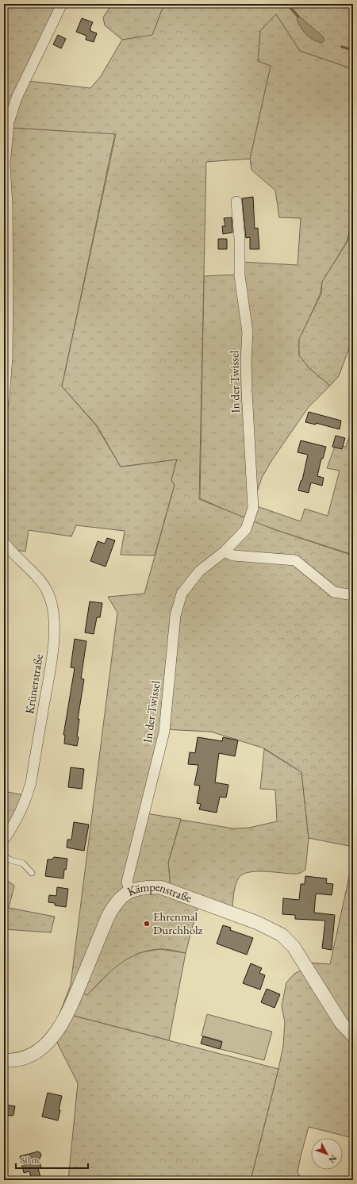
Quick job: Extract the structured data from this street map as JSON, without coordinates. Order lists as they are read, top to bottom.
{
  "streets": {
    "street": ["In der Twissel", "Krünerstraße", "Kämpenstraße"]
  },
  "crossings": [
    ["In der Twissel", "Kämpenstraße"]
  ],
  "places": ["Ehrenmal Durchholz"],
  "scale_bar": "50 m",
  "north": "bottom right"
}
